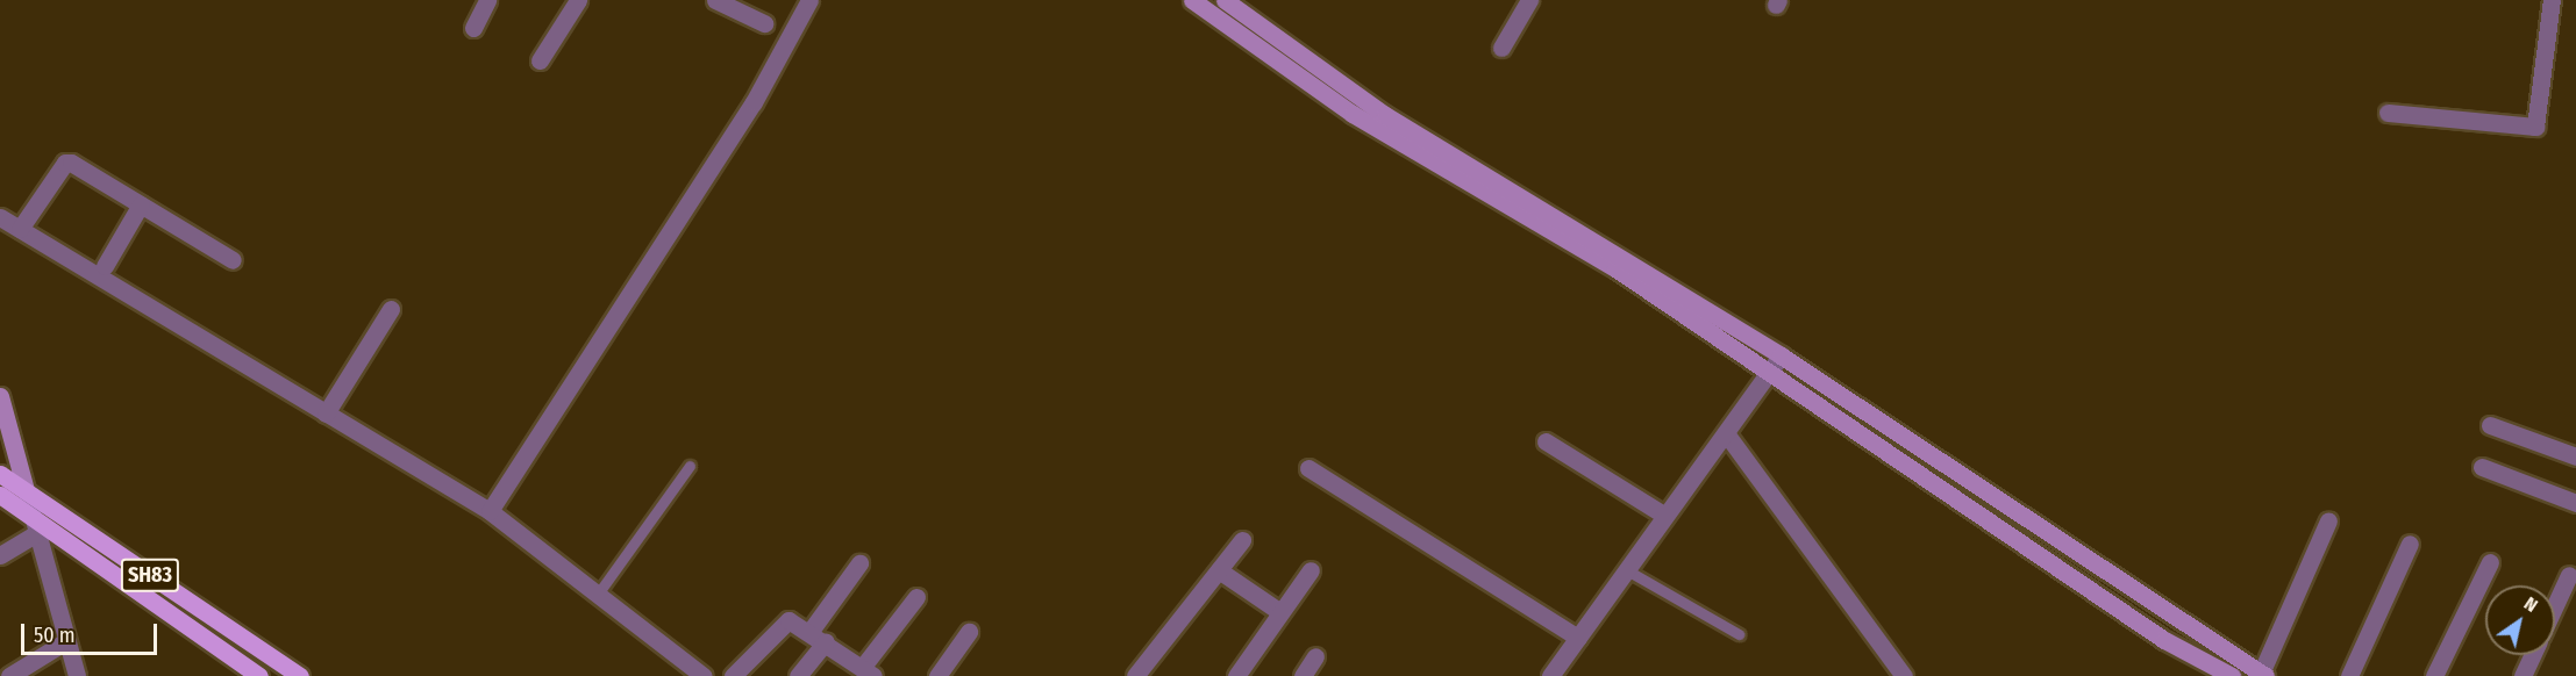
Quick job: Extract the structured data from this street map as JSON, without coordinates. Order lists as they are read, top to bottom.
{
  "streets": {
    "main road": ["SH83"]
  },
  "scale_bar": "50 m",
  "north": "top right"
}
